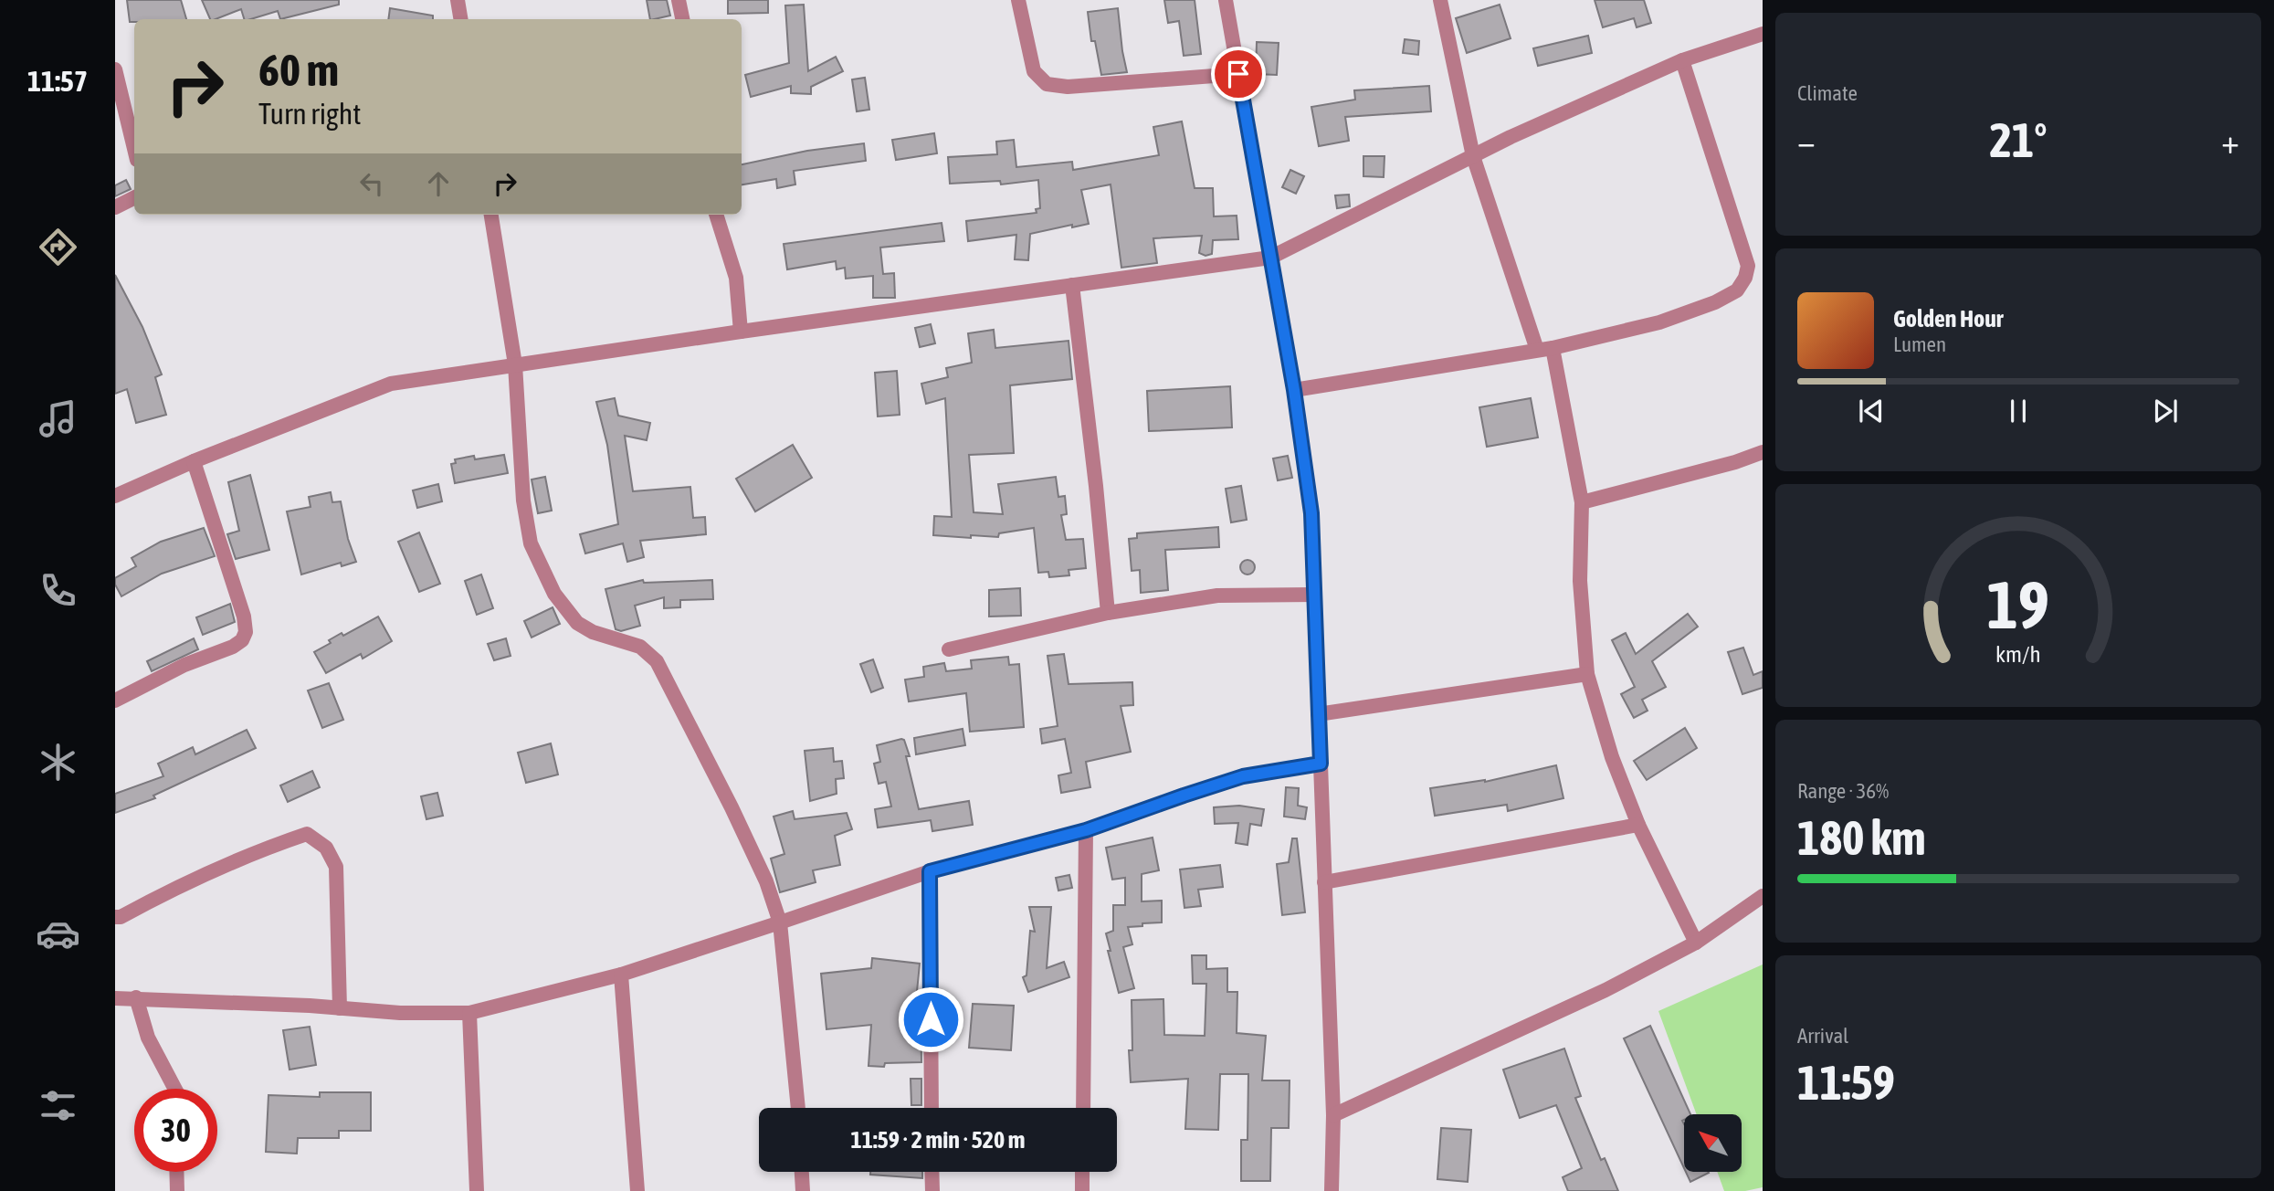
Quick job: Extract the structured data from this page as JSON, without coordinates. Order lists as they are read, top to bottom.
{
  "north": "top left",
  "page": {
    "tabs": "11:57",
    "tile": [
      "Climate",
      ["Range · 36%", "180 km"],
      ["Arrival", "11:59"]
    ],
    "turn": ["60 m", "Turn right"],
    "heat": ["−", "21°", "+"],
    "song": ["Golden Hour", "Lumen"],
    "limit": "30",
    "trip": "11:59 · 2 min · 520 m",
    "gauge": ["19", "km/h"]
  }
}
